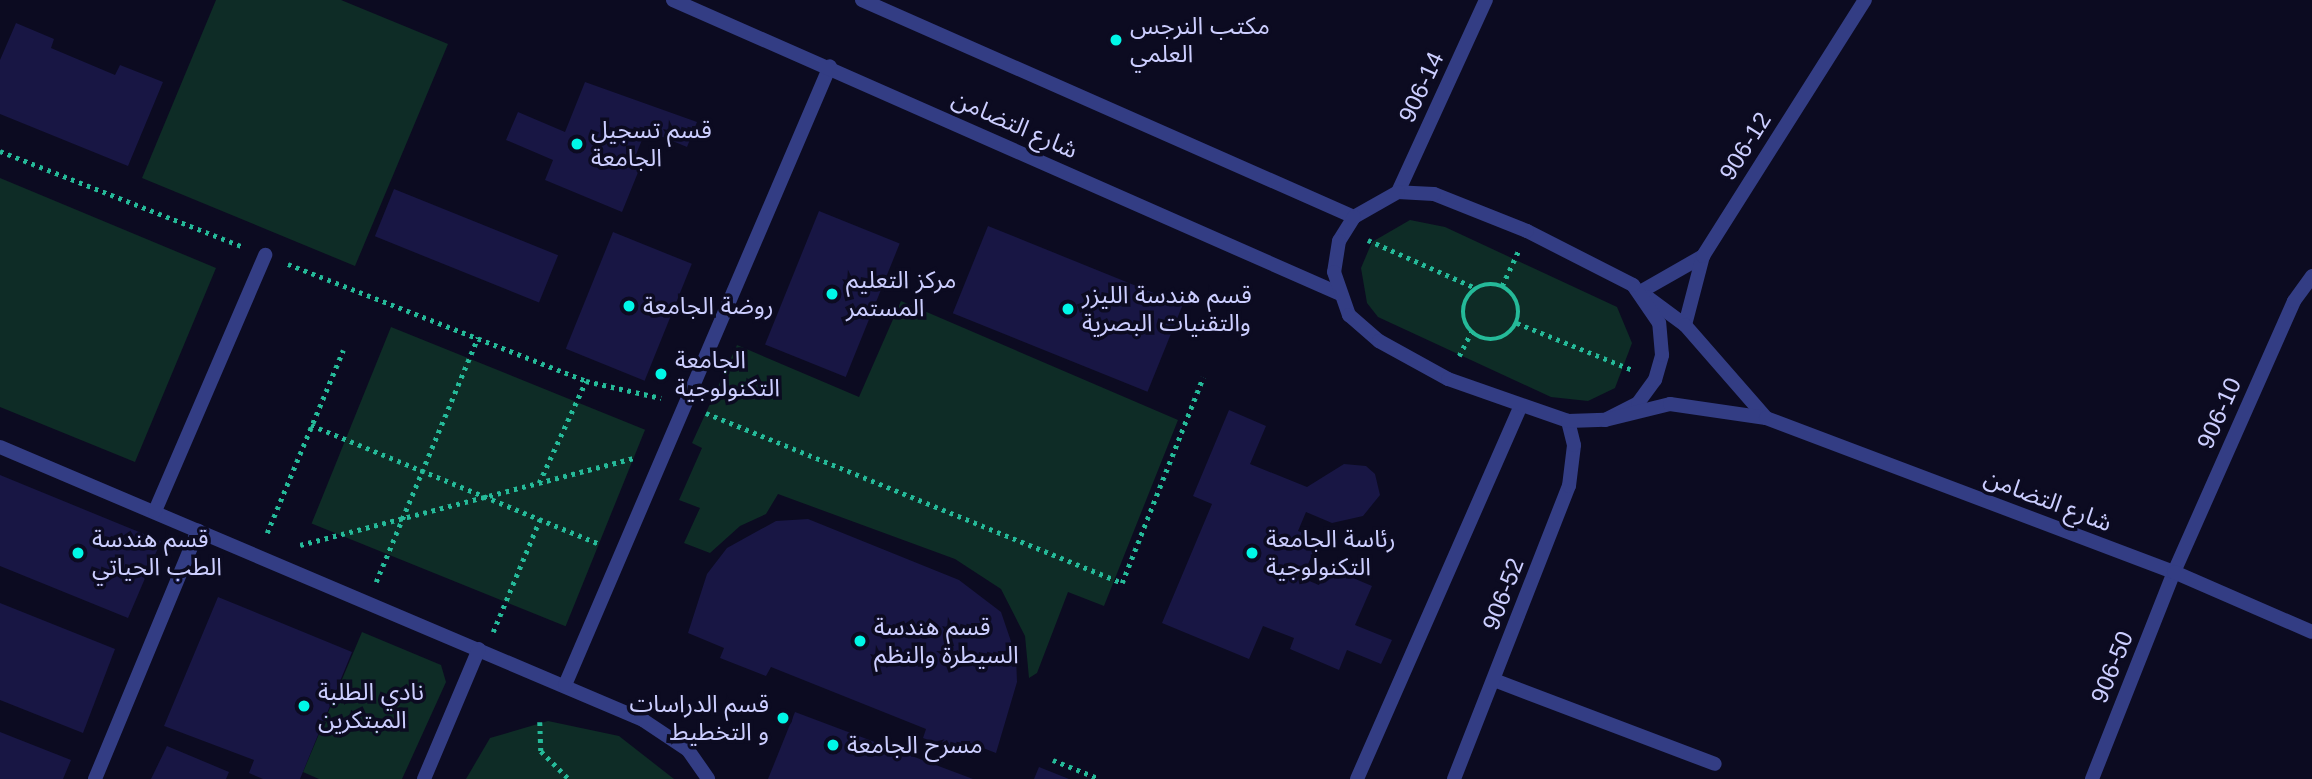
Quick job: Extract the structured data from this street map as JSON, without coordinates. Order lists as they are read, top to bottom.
{
  "streets": {
    "street": [
      "906-14",
      "شارع التضامن",
      "906-12",
      "906-10",
      "906-52",
      "906-50"
    ]
  },
  "crossings": [
    ["906-14", "شارع التضامن"],
    ["شارع التضامن", "906-12"],
    ["شارع التضامن", "906-10"],
    ["شارع التضامن", "906-52"],
    ["شارع التضامن", "906-50"],
    ["906-10", "906-50"]
  ],
  "places": [
    "مكتب النرجس العلمي",
    "قسم تسجيل الجامعة",
    "مركز التعليم المستمر",
    "روضة الجامعة",
    "قسم هندسة الليزر والتقنيات البصرية",
    "الجامعة التكنولوجية",
    "قسم هندسة الطب الحياتي",
    "رئاسة الجامعة التكنولوجية",
    "قسم هندسة السيطرة والنظم",
    "نادي الطلبة المبتكرين",
    "قسم الدراسات و التخطيط",
    "مسرح الجامعة"
  ]
}
